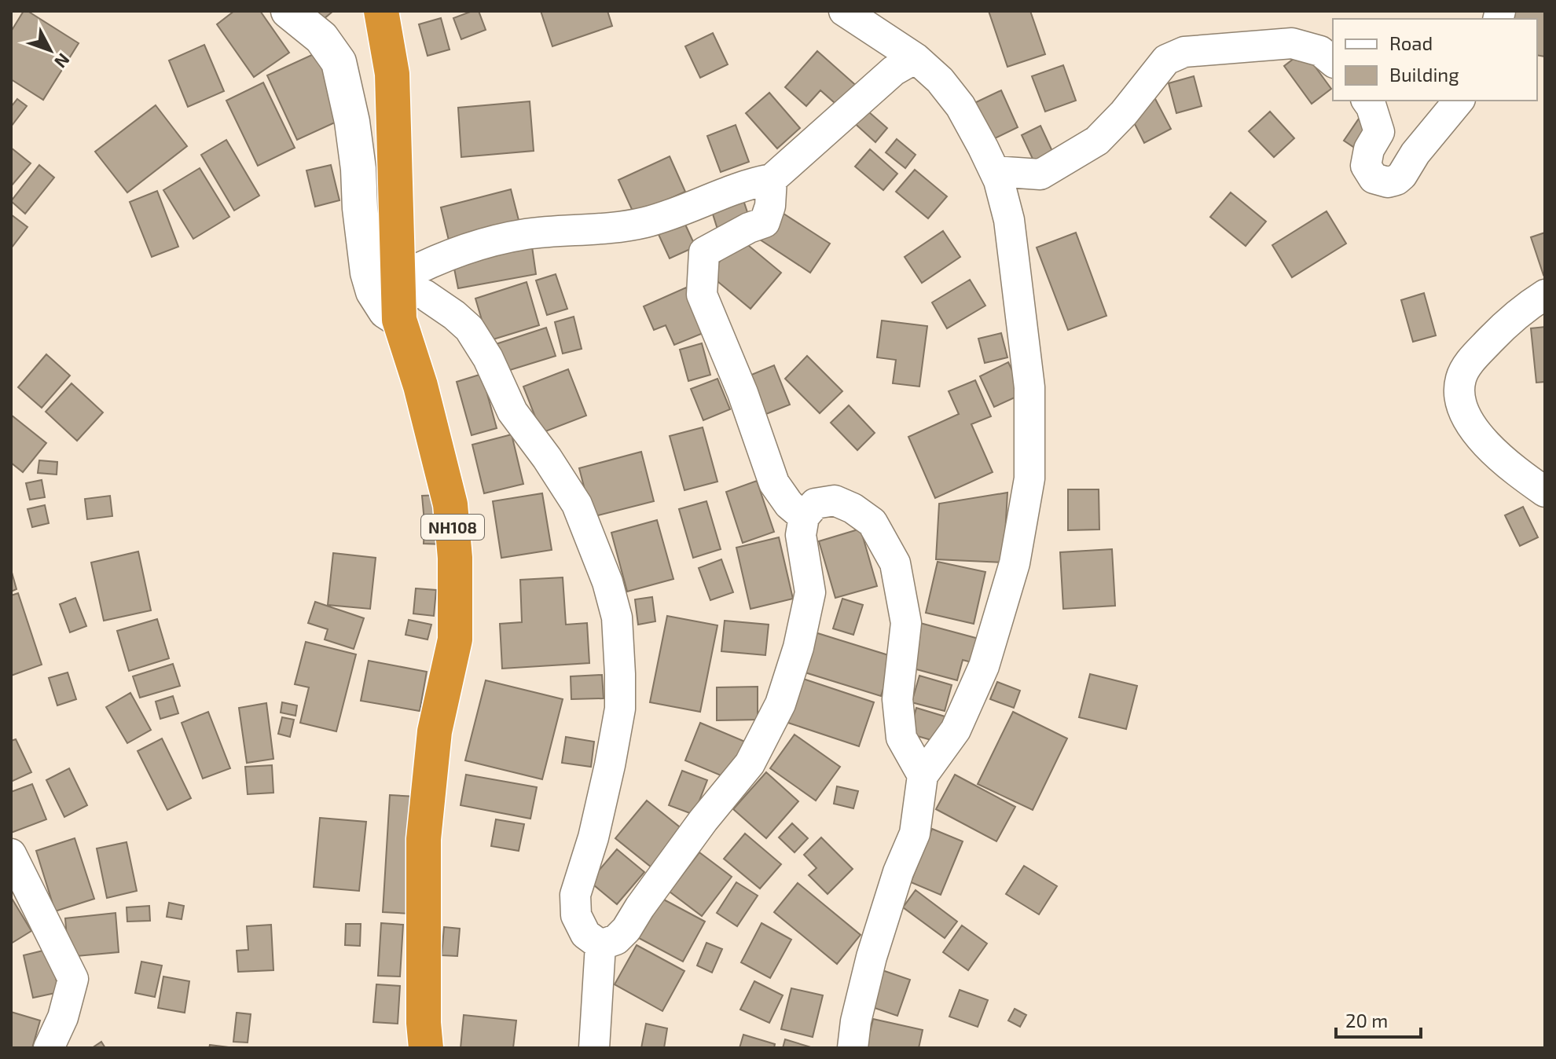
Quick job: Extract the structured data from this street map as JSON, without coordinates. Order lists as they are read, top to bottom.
{
  "streets": {
    "highway": ["NH108"]
  },
  "legend": ["Road", "Building"],
  "scale_bar": "20 m",
  "north": "bottom right"
}
